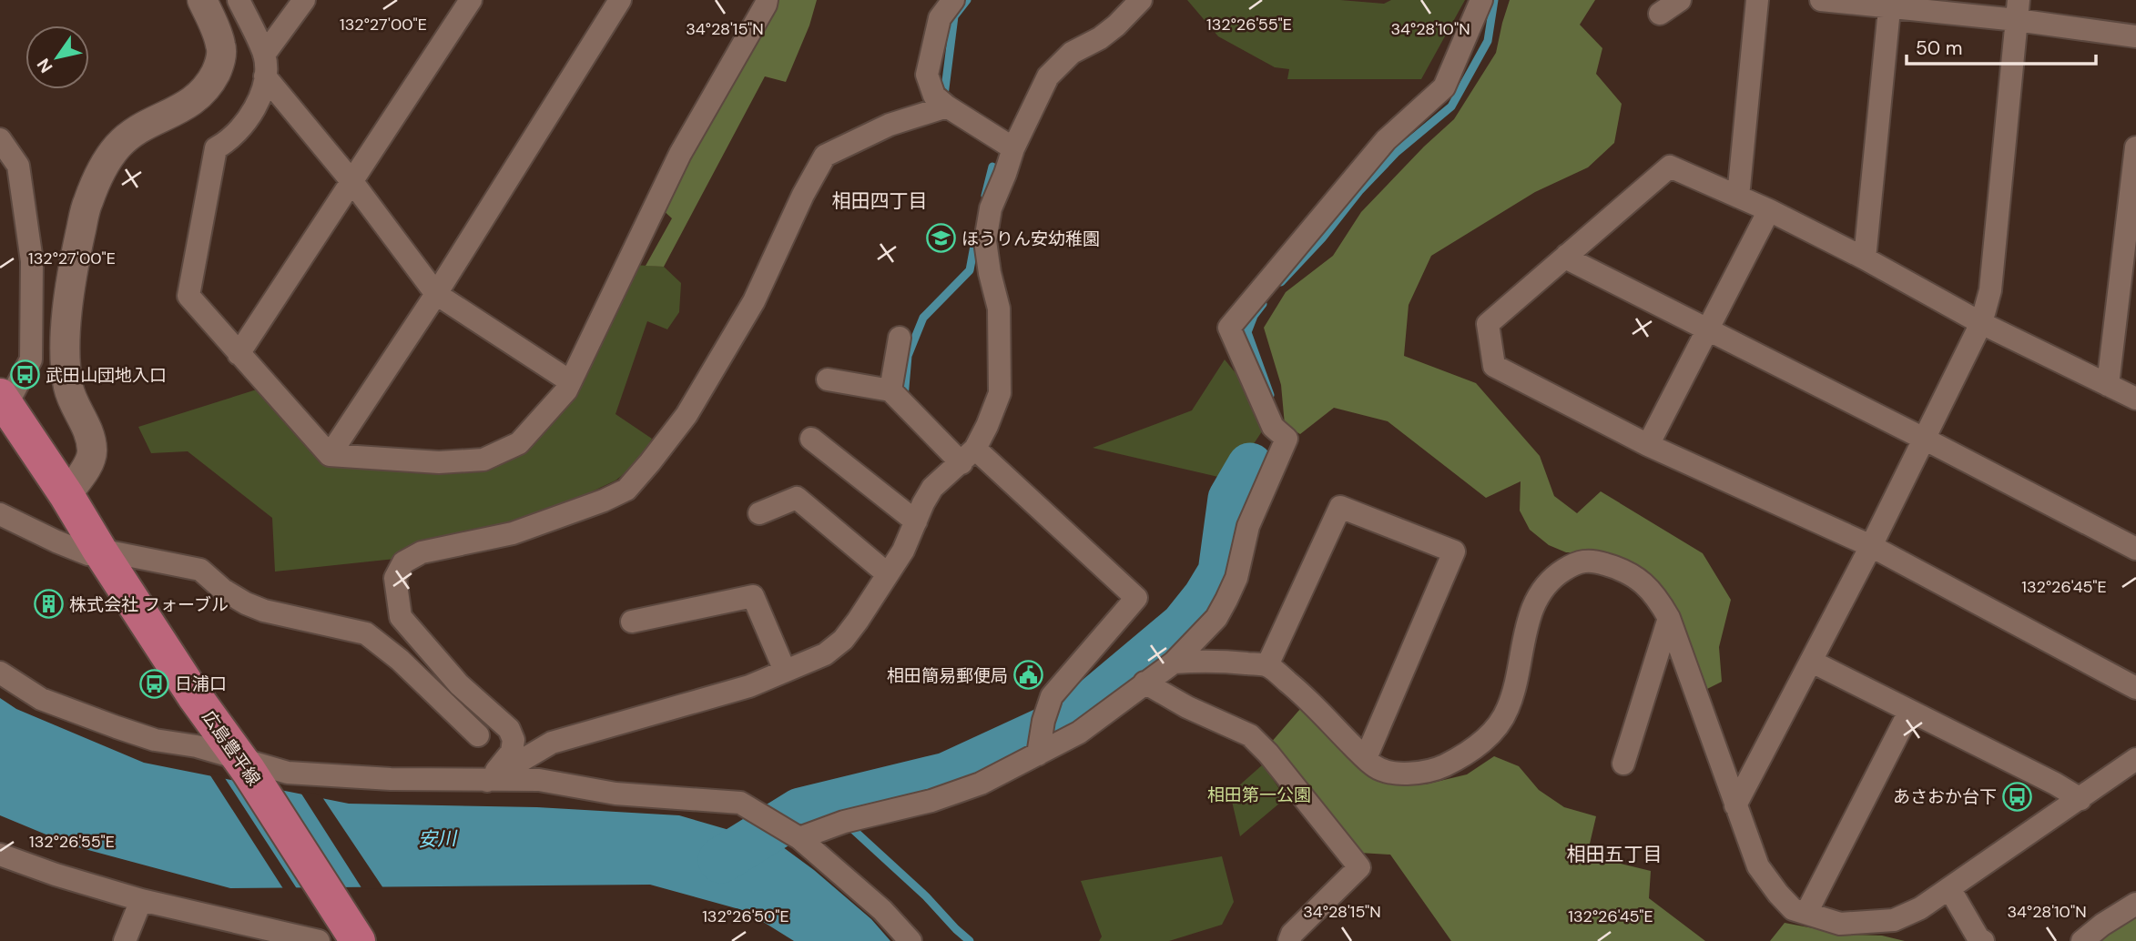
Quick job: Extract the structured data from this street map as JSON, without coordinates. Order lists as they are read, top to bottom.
{
  "streets": {
    "main road": ["広島豊平線"]
  },
  "districts": ["相田四丁目", "相田五丁目"],
  "water": ["安川"],
  "parks": ["相田第一公園"],
  "places": {
    "school or university": ["ほうりん安幼稚園"],
    "bus stop": ["武田山団地入口", "日浦口", "あさおか台下"],
    "building": ["株式会社 フォーブル"],
    "public building": ["相田簡易郵便局"]
  },
  "scale_bar": "50 m",
  "north": "bottom left",
  "coordinates": [
    "132°27'00\"E",
    "132°26'55\"E",
    "34°28'15\"N",
    "34°28'10\"N",
    "132°26'45\"E",
    "132°26'50\"E"
  ]
}
